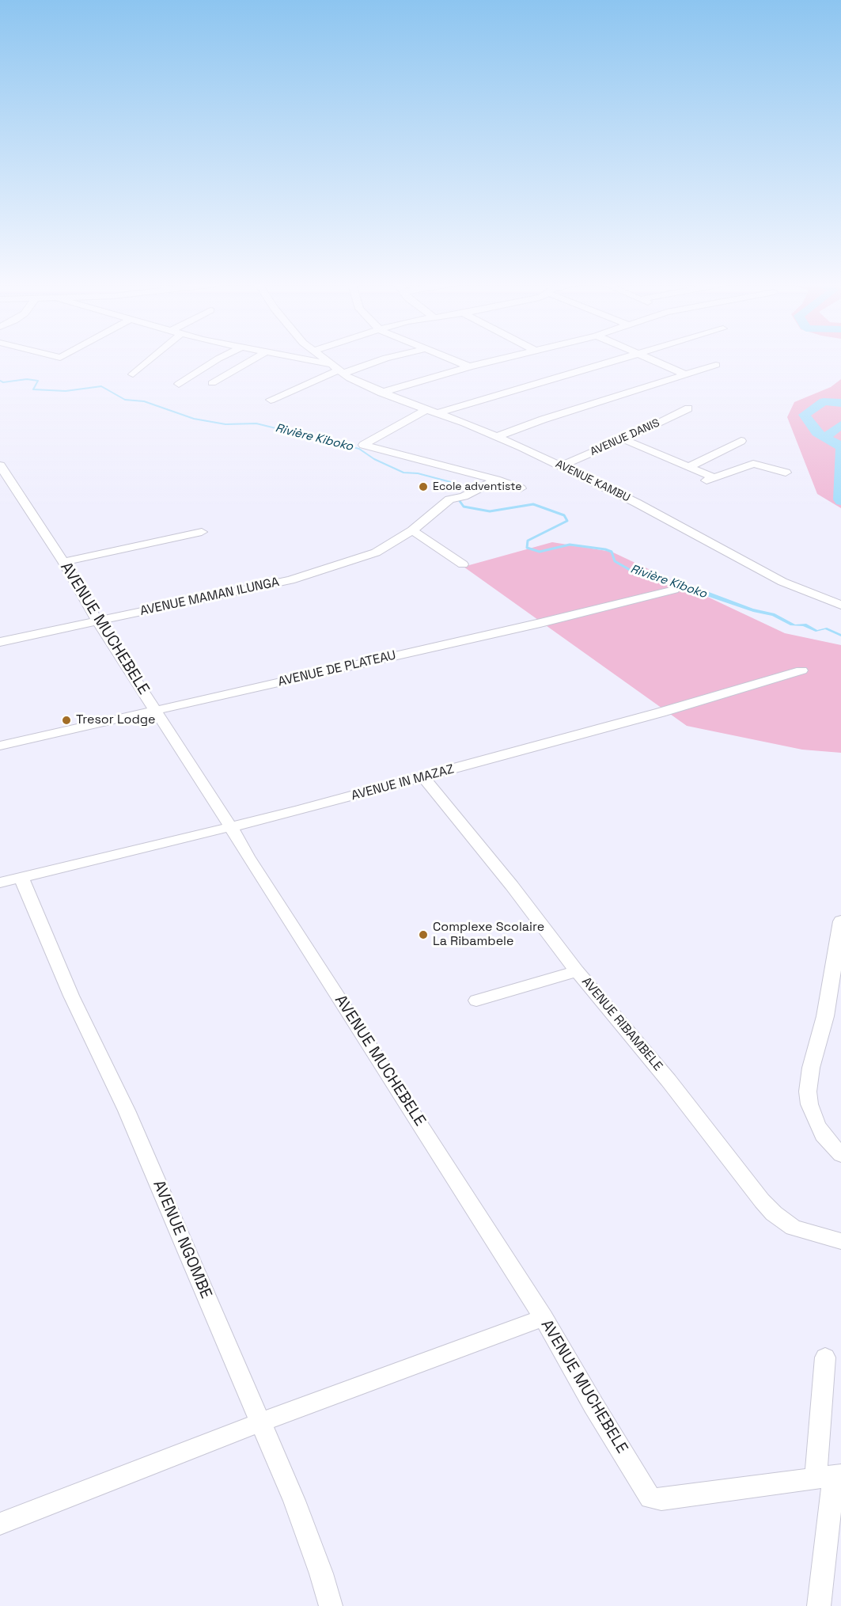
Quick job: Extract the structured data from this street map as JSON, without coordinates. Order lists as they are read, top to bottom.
{
  "streets": {
    "street": [
      "AVENUE DANIS",
      "AVENUE KAMBU",
      "AVENUE MAMAN ILUNGA",
      "AVENUE MUCHEBELE",
      "AVENUE DE PLATEAU",
      "AVENUE IN MAZAZ",
      "AVENUE RIBAMBELE",
      "AVENUE NGOMBE"
    ]
  },
  "crossings": [
    ["AVENUE DANIS", "AVENUE KAMBU"],
    ["AVENUE MAMAN ILUNGA", "AVENUE MUCHEBELE"],
    ["AVENUE MUCHEBELE", "AVENUE DE PLATEAU"],
    ["AVENUE MUCHEBELE", "AVENUE IN MAZAZ"],
    ["AVENUE IN MAZAZ", "AVENUE RIBAMBELE"],
    ["AVENUE IN MAZAZ", "AVENUE NGOMBE"]
  ],
  "water": ["Rivière Kiboko"],
  "places": ["Ecole adventiste", "Tresor Lodge", "Complexe Scolaire La Ribambele"]
}
